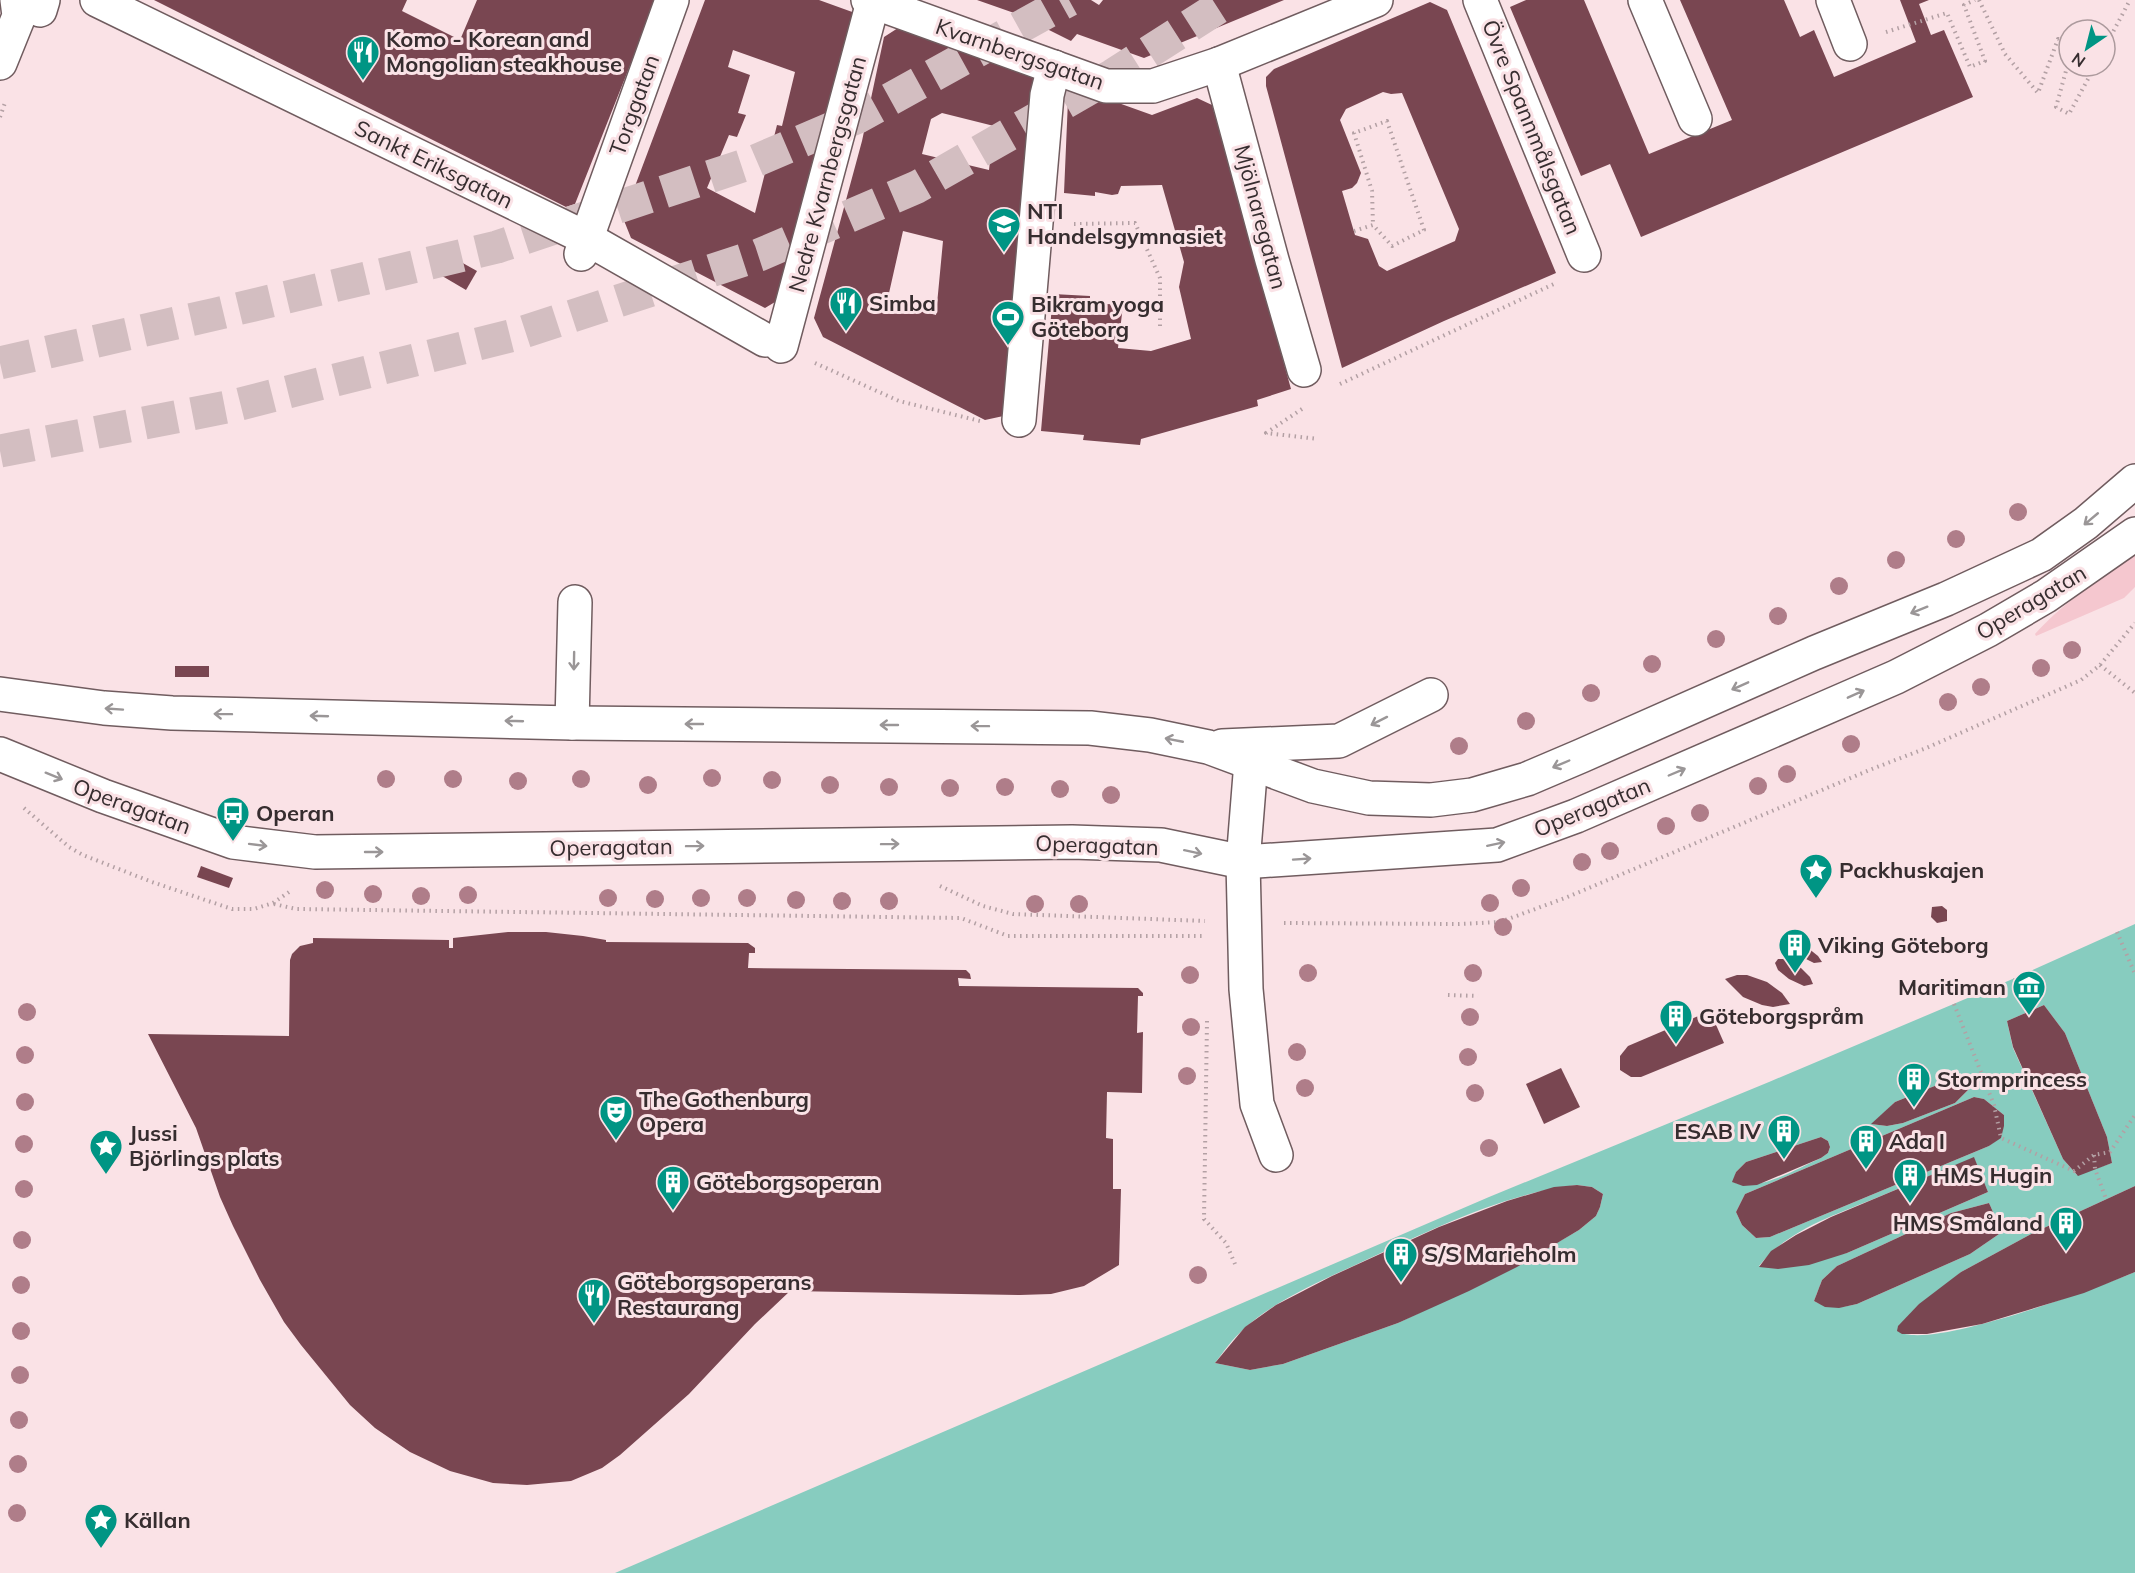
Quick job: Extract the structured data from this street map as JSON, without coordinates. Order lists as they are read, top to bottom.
{
  "streets": {
    "street": [
      "Kvarnbergsgatan",
      "Torggatan",
      "Övre Spannmålsgatan",
      "Sankt Eriksgatan",
      "Nedre Kvarnbergsgatan",
      "Mjölnaregatan",
      "Operagatan"
    ]
  },
  "crossings": [
    ["Kvarnbergsgatan", "Nedre Kvarnbergsgatan"],
    ["Kvarnbergsgatan", "Mjölnaregatan"],
    ["Torggatan", "Sankt Eriksgatan"],
    ["Sankt Eriksgatan", "Nedre Kvarnbergsgatan"]
  ],
  "places": {
    "restaurant": ["Komo - Korean and Mongolian steakhouse", "Simba", "Göteborgsoperans Restaurang"],
    "school or university": ["NTI Handelsgymnasiet"],
    "sports": ["Bikram yoga Göteborg"],
    "bus stop": ["Operan"],
    "place": ["Packhuskajen", "Jussi Björlings plats", "Källan"],
    "building": [
      "Viking Göteborg",
      "Göteborgspråm",
      "Stormprincess",
      "ESAB IV",
      "Ada I",
      "HMS Hugin",
      "Göteborgsoperan",
      "HMS Småland",
      "S/S Marieholm"
    ],
    "museum": ["Maritiman"],
    "theatre": ["The Gothenburg Opera"]
  },
  "north": "bottom left"
}
